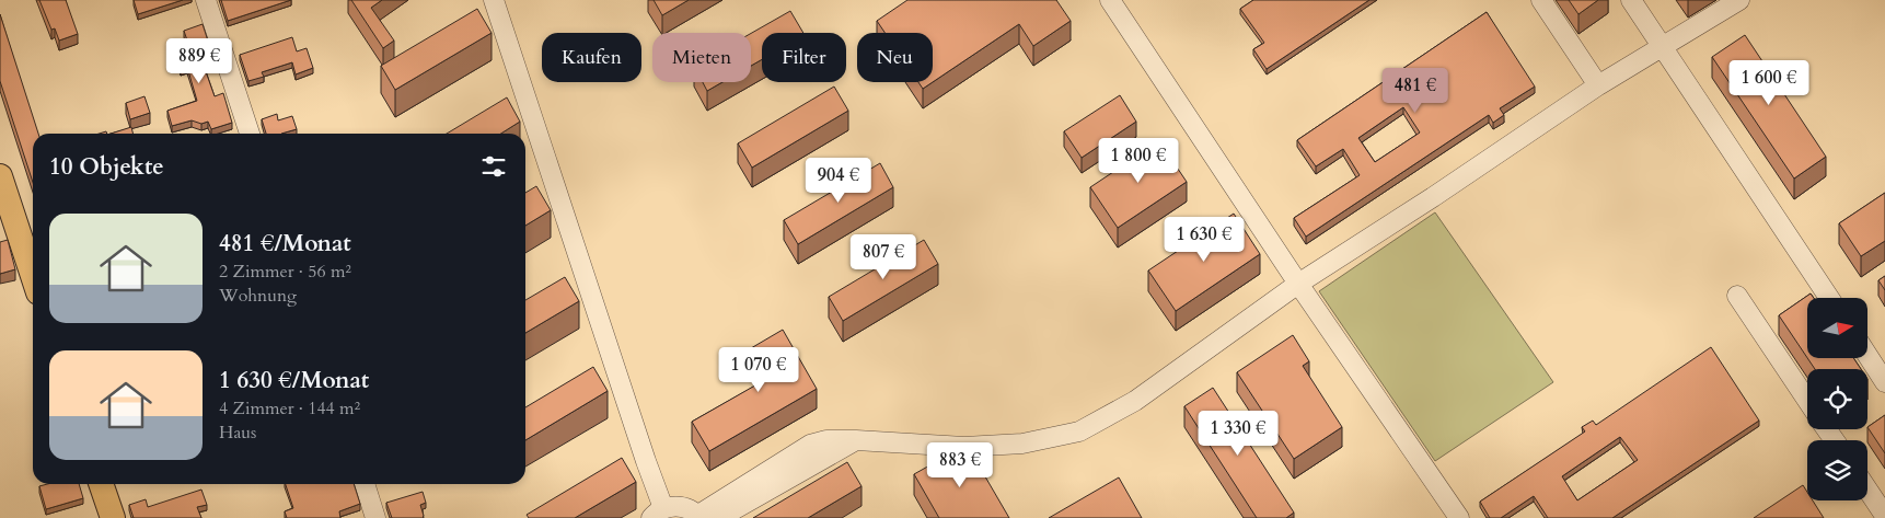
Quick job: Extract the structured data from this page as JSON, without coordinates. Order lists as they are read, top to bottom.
{
  "north": "right",
  "page": {
    "chip": [
      "Kaufen",
      "Mieten",
      "Filter",
      "Neu"
    ],
    "price": [
      "889 €",
      "1 600 €",
      "481 €",
      "1 800 €",
      "904 €",
      "1 630 €",
      "807 €",
      "1 070 €",
      "1 330 €",
      "883 €"
    ],
    "heading": "10 Objekte",
    "list": [
      {
        "name": "481 €/Monat",
        "note": "2 Zimmer · 56 m² · Wohnung"
      },
      {
        "name": "1 630 €/Monat",
        "note": "4 Zimmer · 144 m² · Haus"
      }
    ]
  }
}
